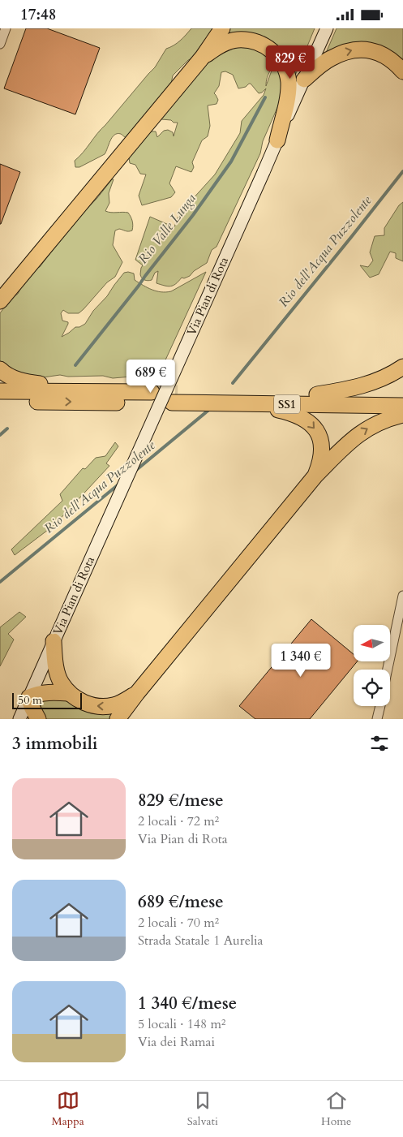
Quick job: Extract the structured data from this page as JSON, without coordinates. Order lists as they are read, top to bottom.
{
  "streets": {
    "highway": ["SS1"],
    "main road": ["Via Pian di Rota"]
  },
  "water": ["Rio Valle Lunga", "Rio dell'Acqua Puzzolente"],
  "scale_bar": "50 m",
  "north": "left",
  "page": {
    "status": "17:48",
    "price": ["829 €", "689 €", "1 340 €"],
    "scale": "50 m",
    "heading": "3 immobili",
    "list": [
      {
        "name": "829 €/mese",
        "note": "2 locali · 72 m² · Via Pian di Rota"
      },
      {
        "name": "689 €/mese",
        "note": "2 locali · 70 m² · Strada Statale 1 Aurelia"
      },
      {
        "name": "1 340 €/mese",
        "note": "5 locali · 148 m² · Via dei Ramai"
      }
    ],
    "tabs": ["Mappa", "Salvati", "Home"]
  }
}
